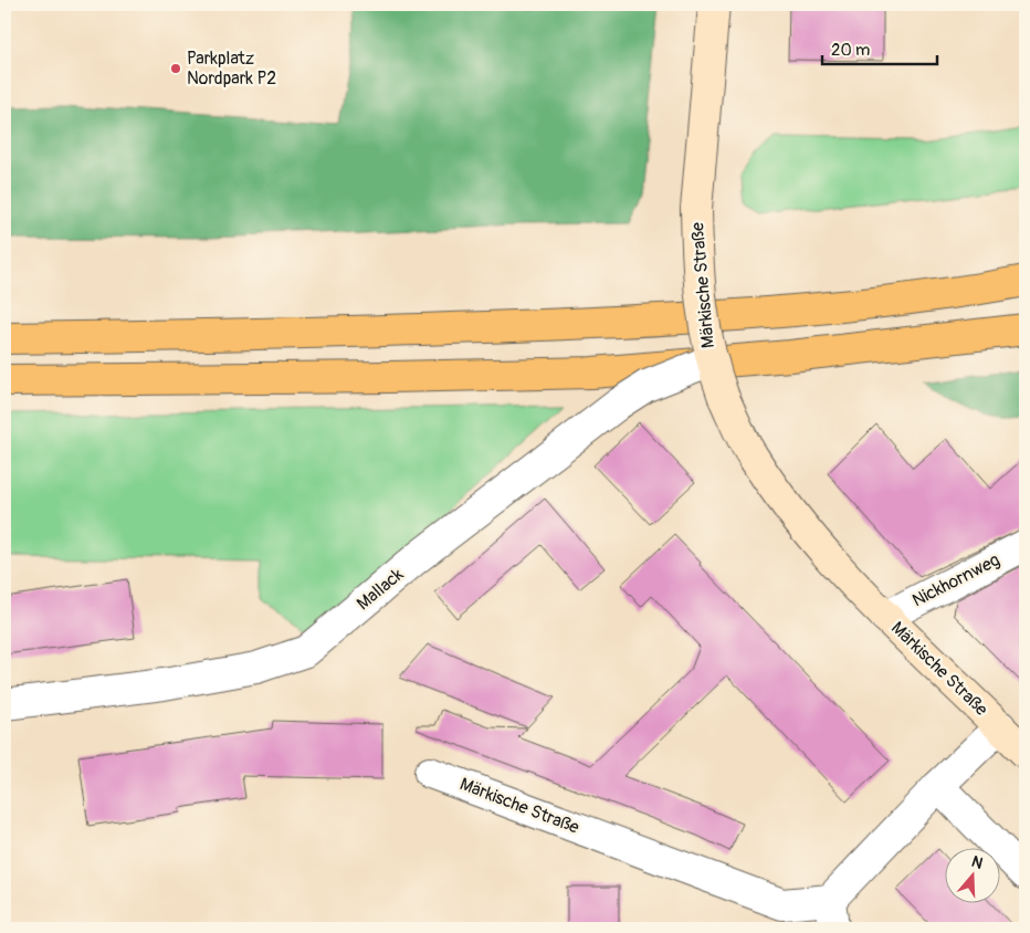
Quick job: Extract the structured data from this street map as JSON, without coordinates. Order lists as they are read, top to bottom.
{
  "streets": {
    "main road": ["Märkische Straße"],
    "street": ["Nickhornweg", "Mallack"]
  },
  "crossings": [
    ["Märkische Straße", "Nickhornweg"],
    ["Märkische Straße", "Mallack"]
  ],
  "places": ["Parkplatz Nordpark P2"],
  "scale_bar": "20 m",
  "north": "top"
}
